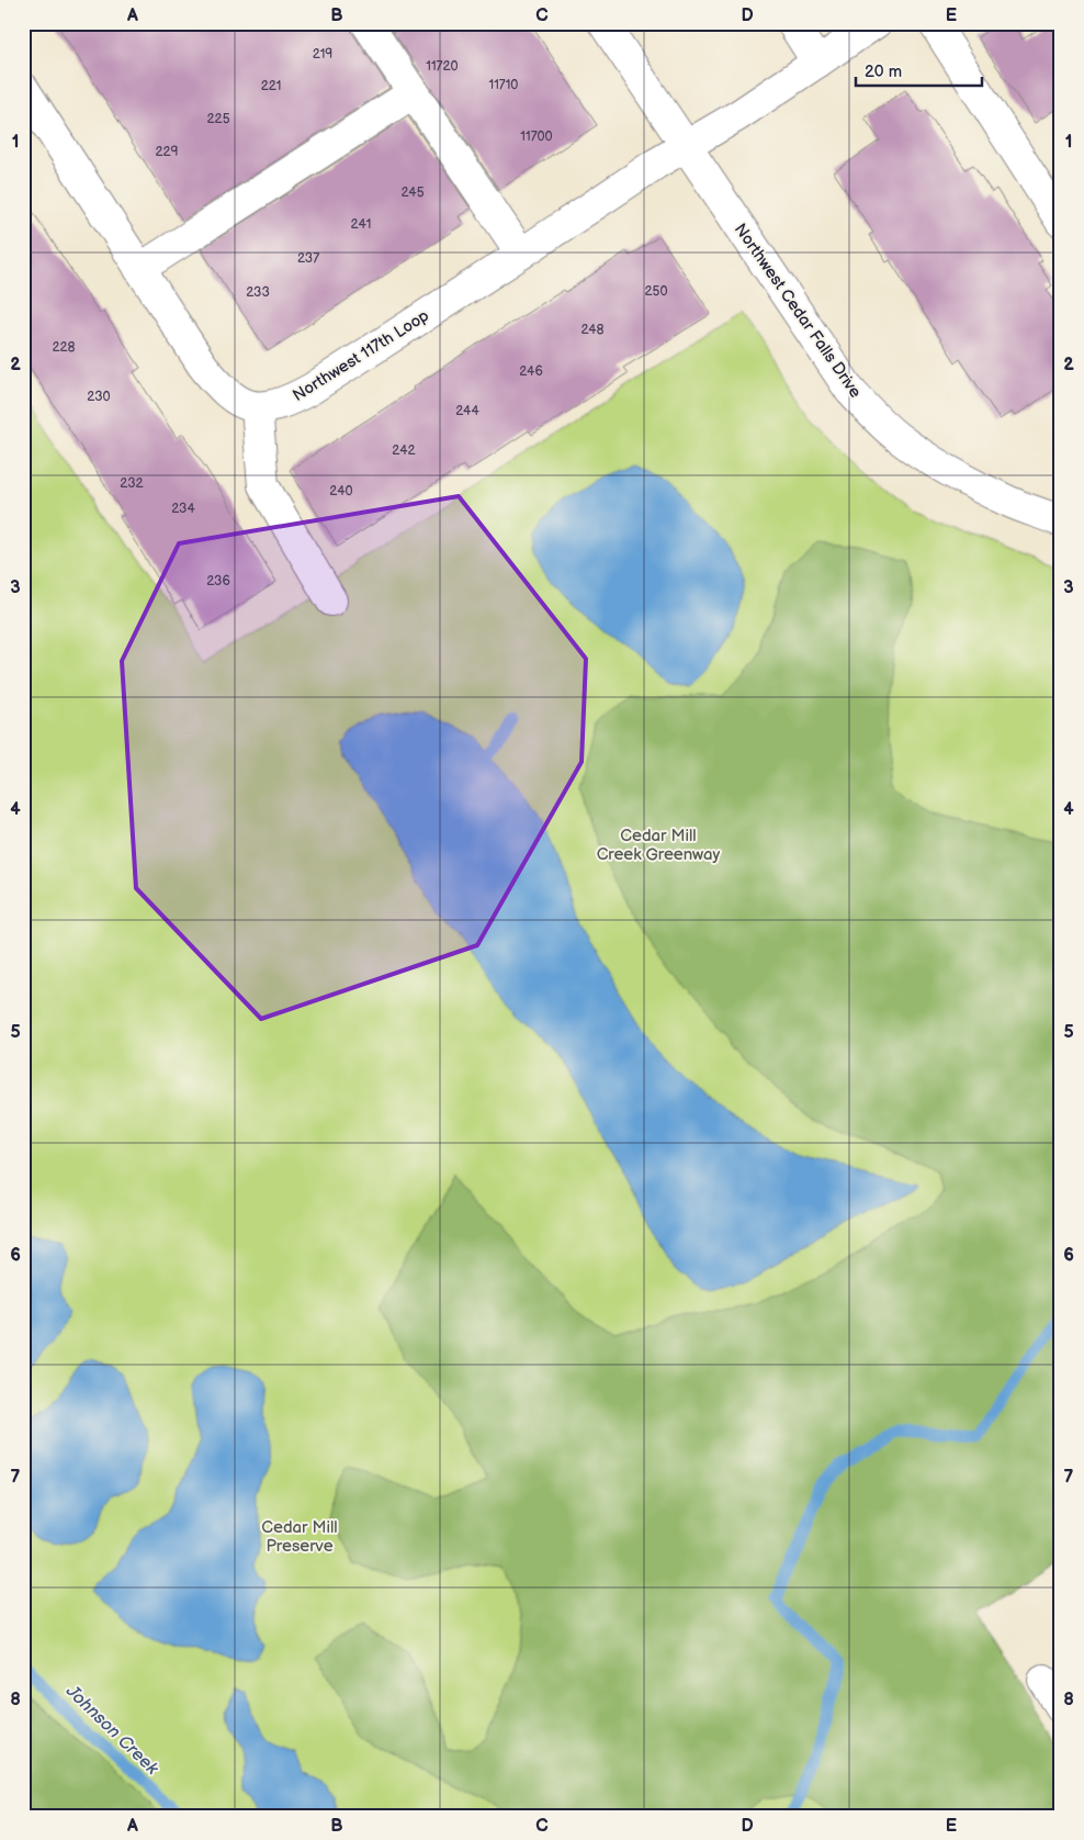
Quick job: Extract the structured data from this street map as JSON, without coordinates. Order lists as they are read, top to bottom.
{
  "streets": {
    "street": ["Northwest Cedar Falls Drive", "Northwest 117th Loop"]
  },
  "crossings": [
    ["Northwest Cedar Falls Drive", "Northwest 117th Loop"]
  ],
  "water": ["Johnson Creek"],
  "parks": ["Cedar Mill Creek Greenway", "Cedar Mill Preserve"],
  "house_numbers": [
    "219",
    "11720",
    "11710",
    "221",
    "225",
    "11700",
    "229",
    "245",
    "241",
    "237",
    "250",
    "233",
    "248",
    "228",
    "246",
    "230",
    "244",
    "242",
    "232",
    "240",
    "234",
    "236"
  ],
  "scale_bar": "20 m",
  "grid": {
    "columns": [
      "A",
      "B",
      "C",
      "D",
      "E"
    ],
    "rows": [
      "1",
      "2",
      "3",
      "4",
      "5",
      "6",
      "7",
      "8"
    ]
  }
}
